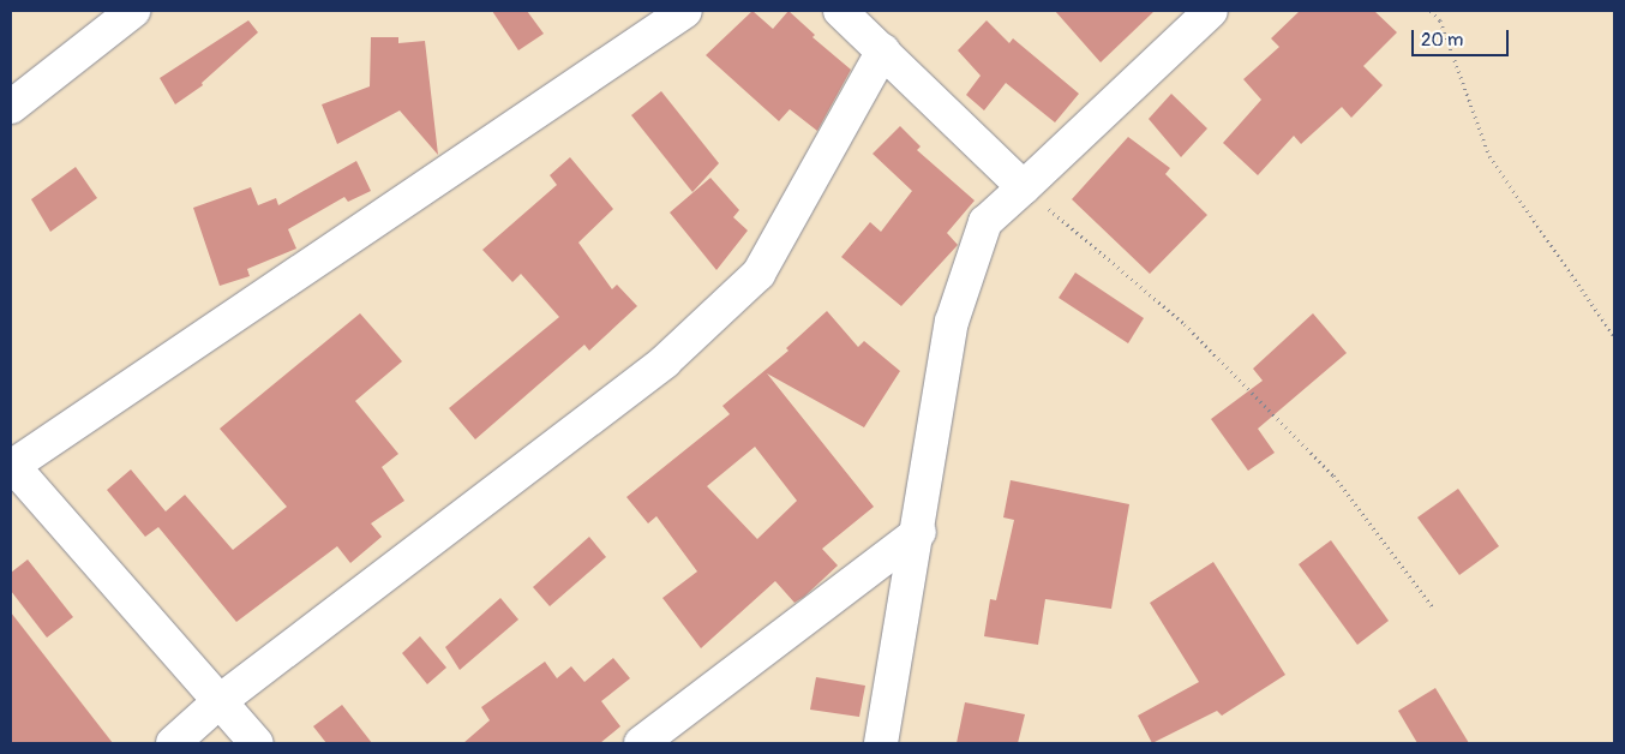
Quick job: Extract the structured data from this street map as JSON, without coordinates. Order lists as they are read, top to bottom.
{
  "scale_bar": "20 m"
}
